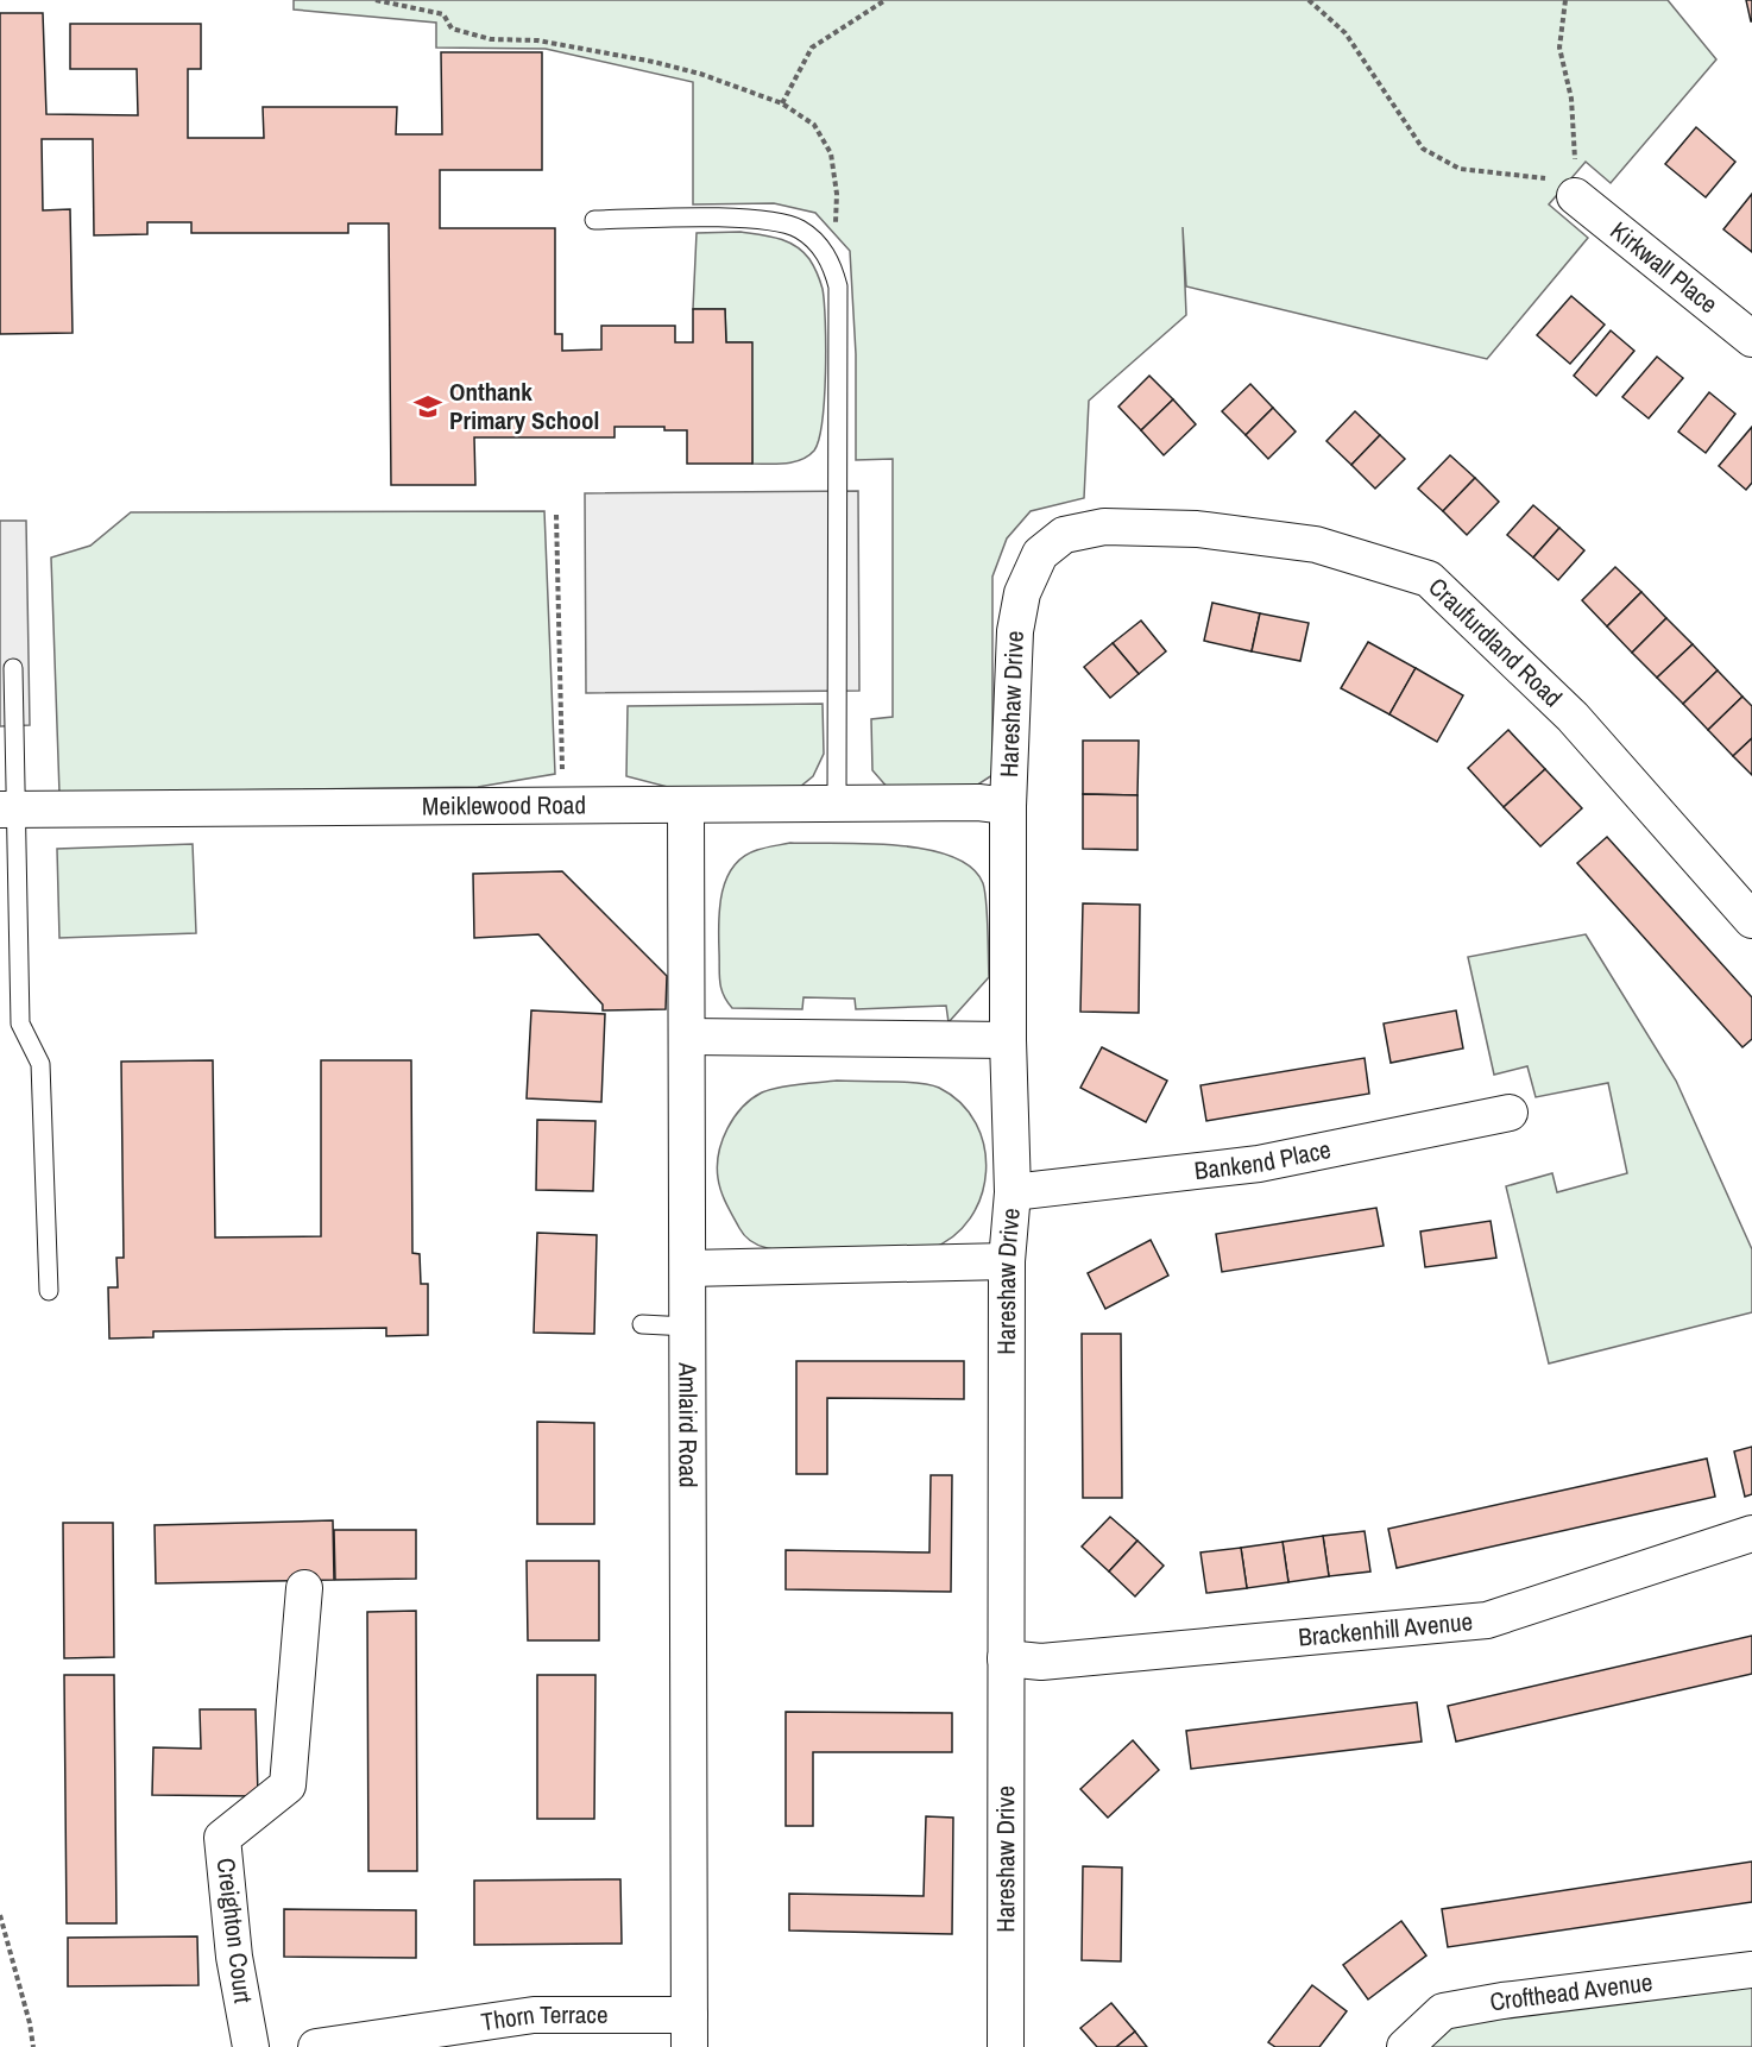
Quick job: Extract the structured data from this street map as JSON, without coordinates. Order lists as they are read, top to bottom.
{
  "streets": {
    "street": [
      "Kirkwall Place",
      "Craufurdland Road",
      "Hareshaw Drive",
      "Meiklewood Road",
      "Bankend Place",
      "Amlaird Road",
      "Brackenhill Avenue",
      "Creighton Court",
      "Crofthead Avenue",
      "Thorn Terrace"
    ]
  },
  "crossings": [
    ["Craufurdland Road", "Hareshaw Drive"],
    ["Hareshaw Drive", "Meiklewood Road"],
    ["Hareshaw Drive", "Bankend Place"],
    ["Hareshaw Drive", "Brackenhill Avenue"],
    ["Meiklewood Road", "Amlaird Road"],
    ["Amlaird Road", "Thorn Terrace"]
  ],
  "places": {
    "school or university": ["Onthank Primary School"]
  }
}
